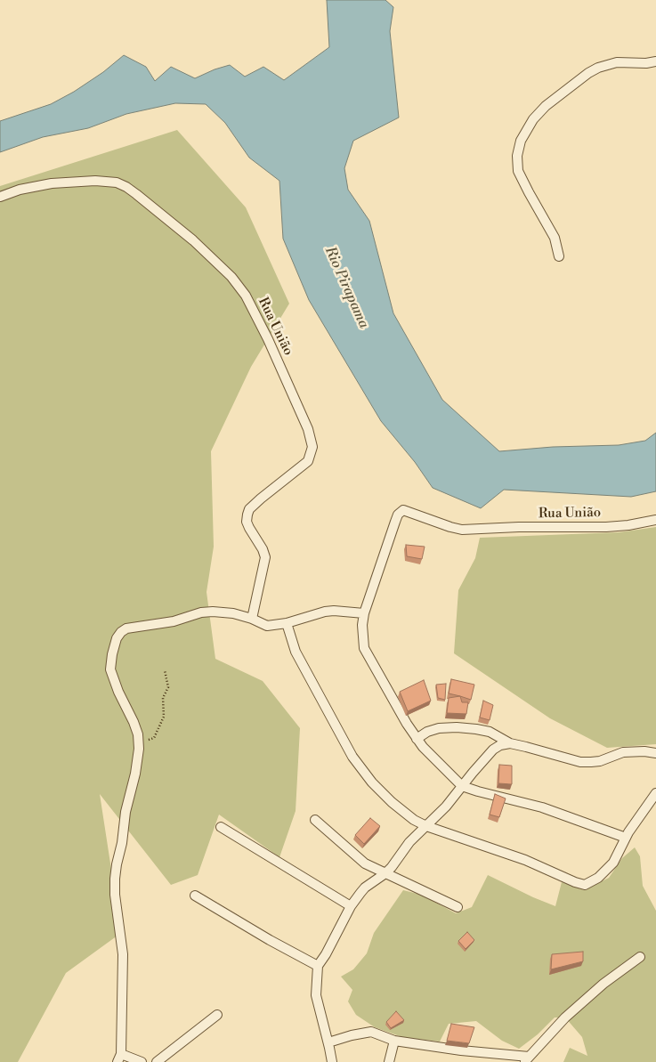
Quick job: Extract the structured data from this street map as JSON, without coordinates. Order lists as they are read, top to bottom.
{
  "streets": {
    "street": ["Rua União"]
  },
  "water": ["Rio Pirapama"]
}
